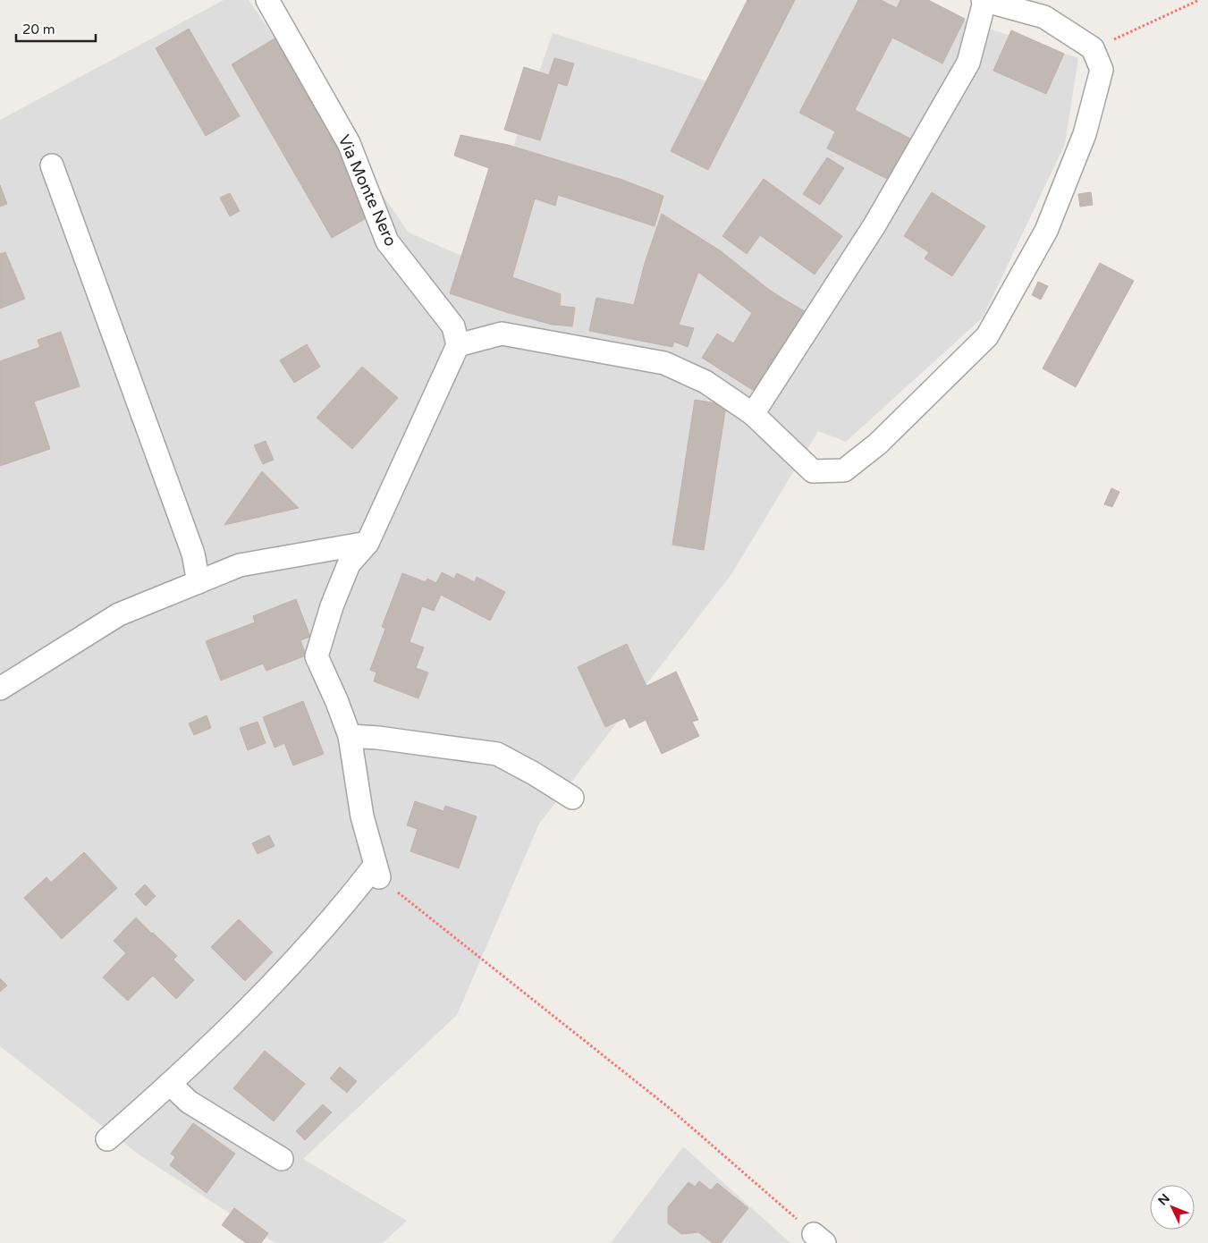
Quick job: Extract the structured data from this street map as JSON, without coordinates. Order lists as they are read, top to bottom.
{
  "streets": {
    "street": ["Via Monte Nero"]
  },
  "scale_bar": "20 m",
  "north": "top left"
}
